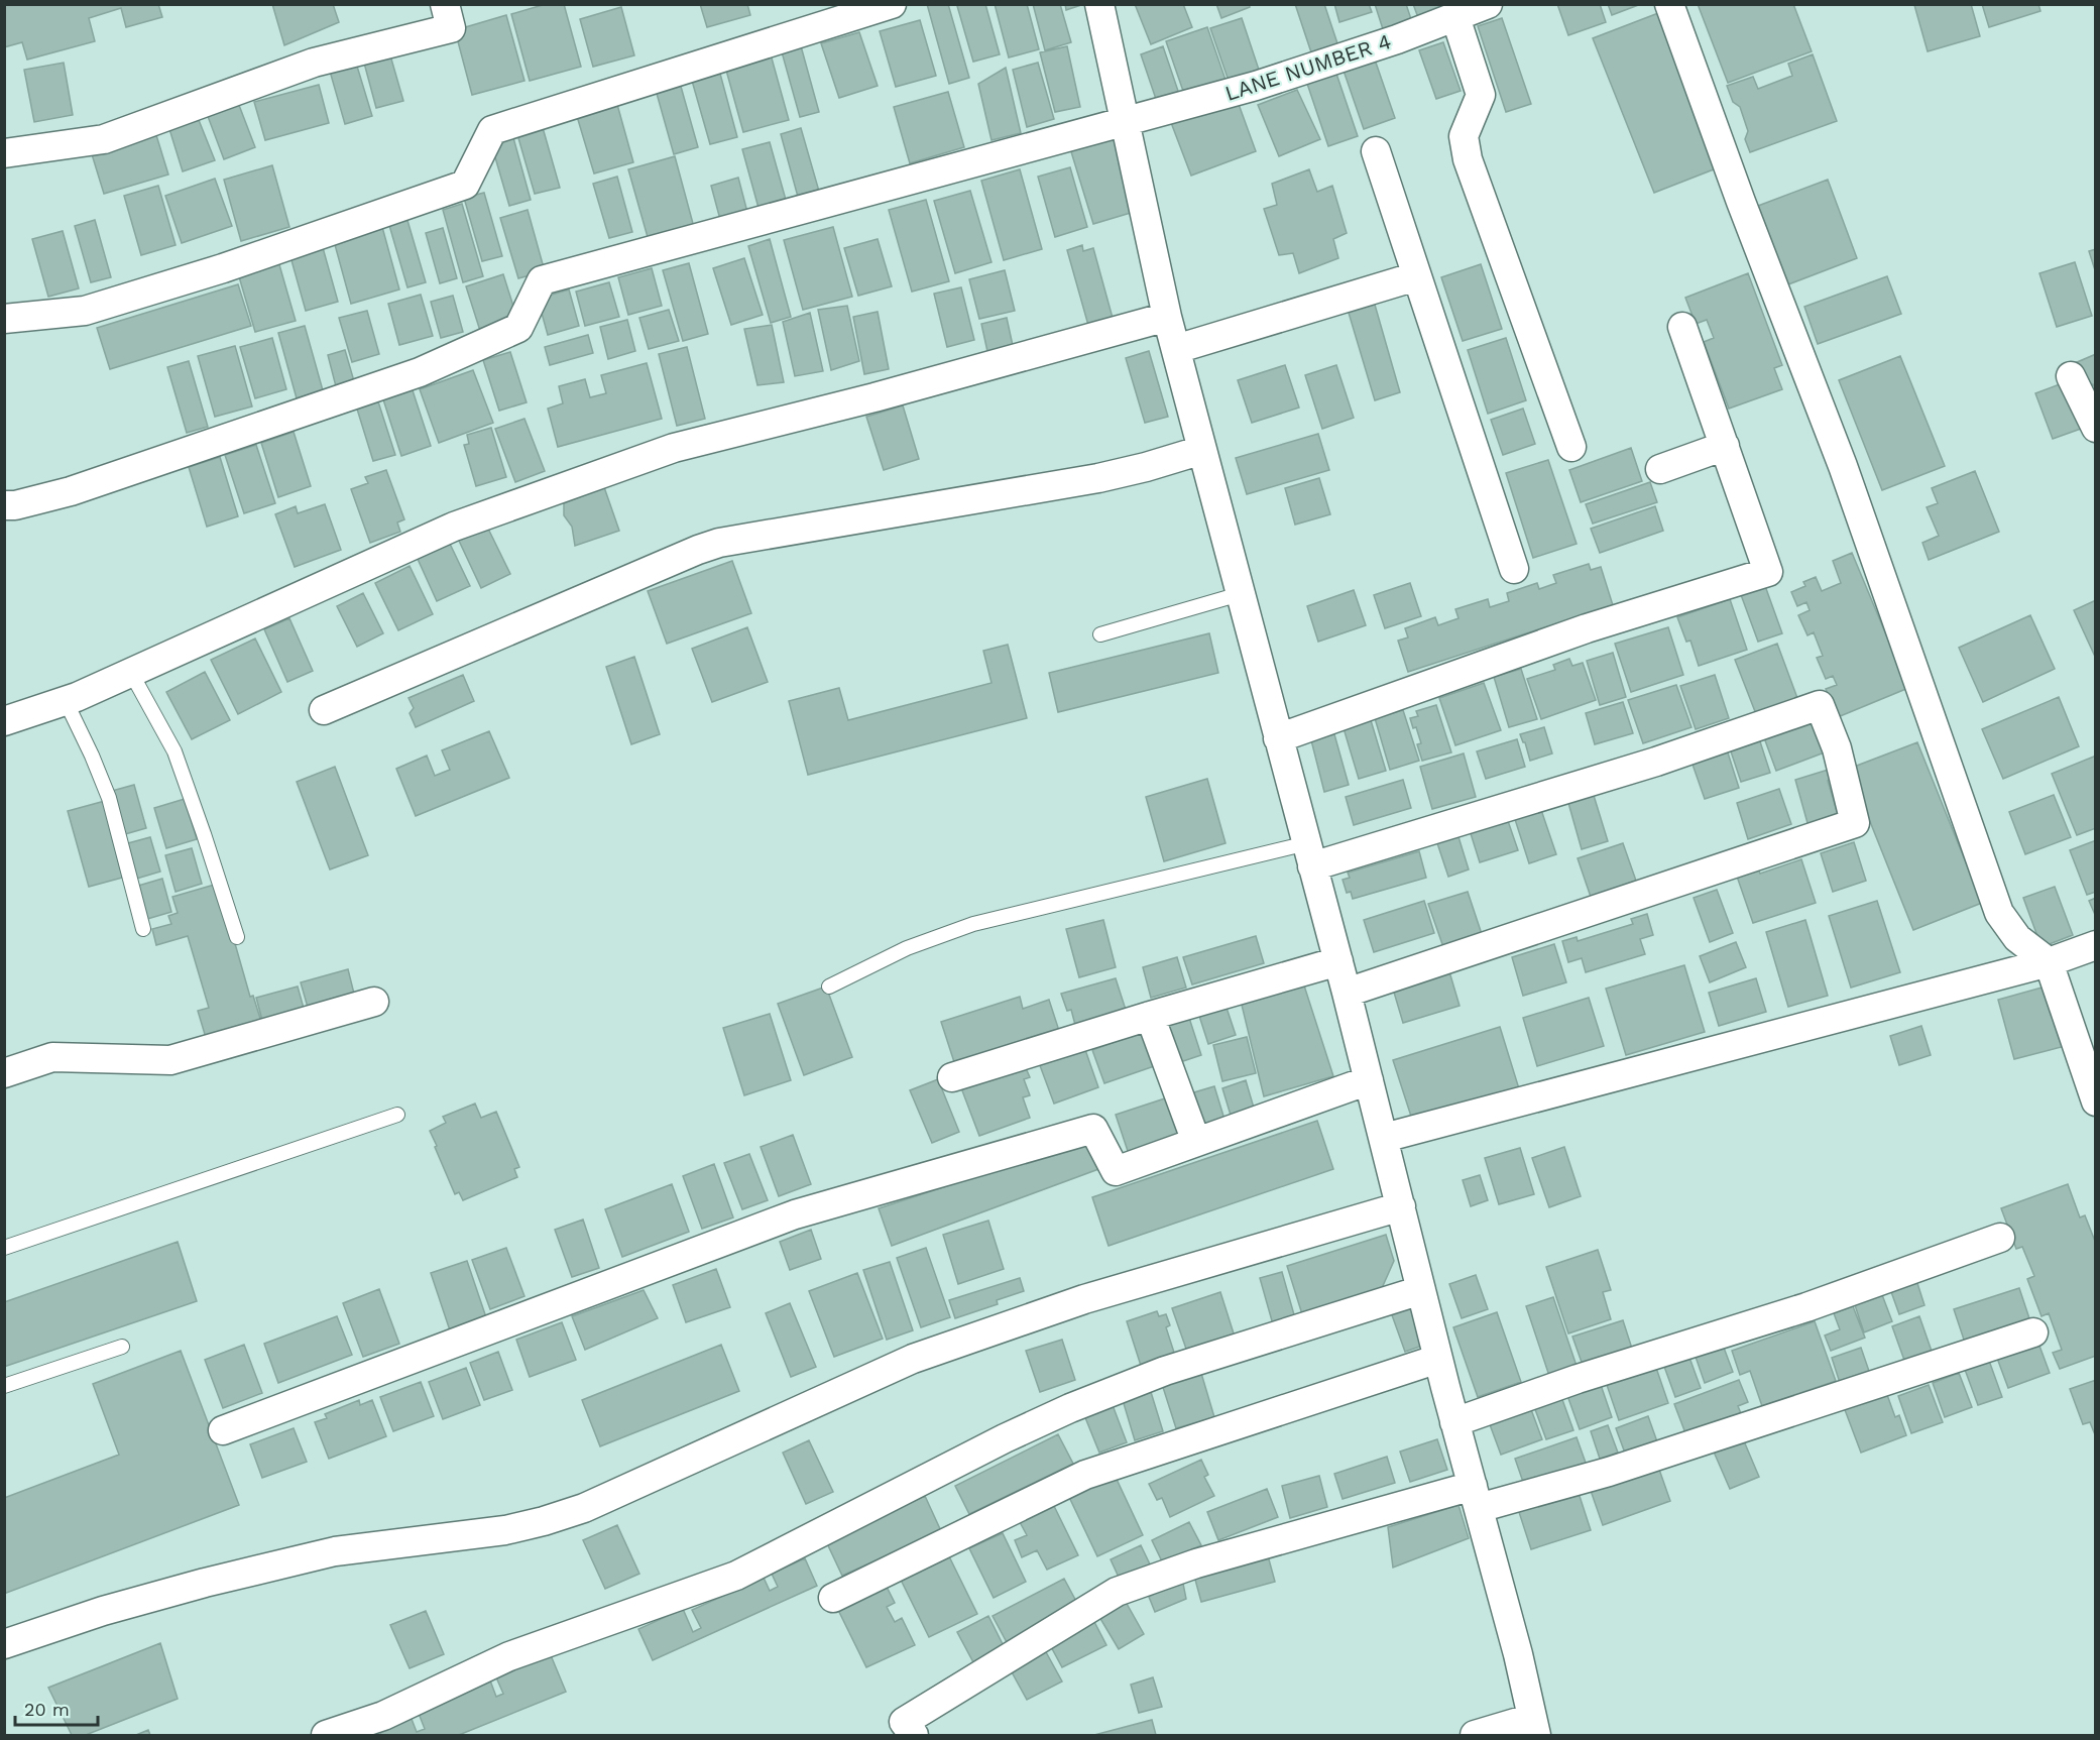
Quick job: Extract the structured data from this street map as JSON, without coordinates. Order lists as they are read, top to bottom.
{
  "streets": {
    "street": ["LANE NUMBER 4"]
  },
  "scale_bar": "20 m"
}
